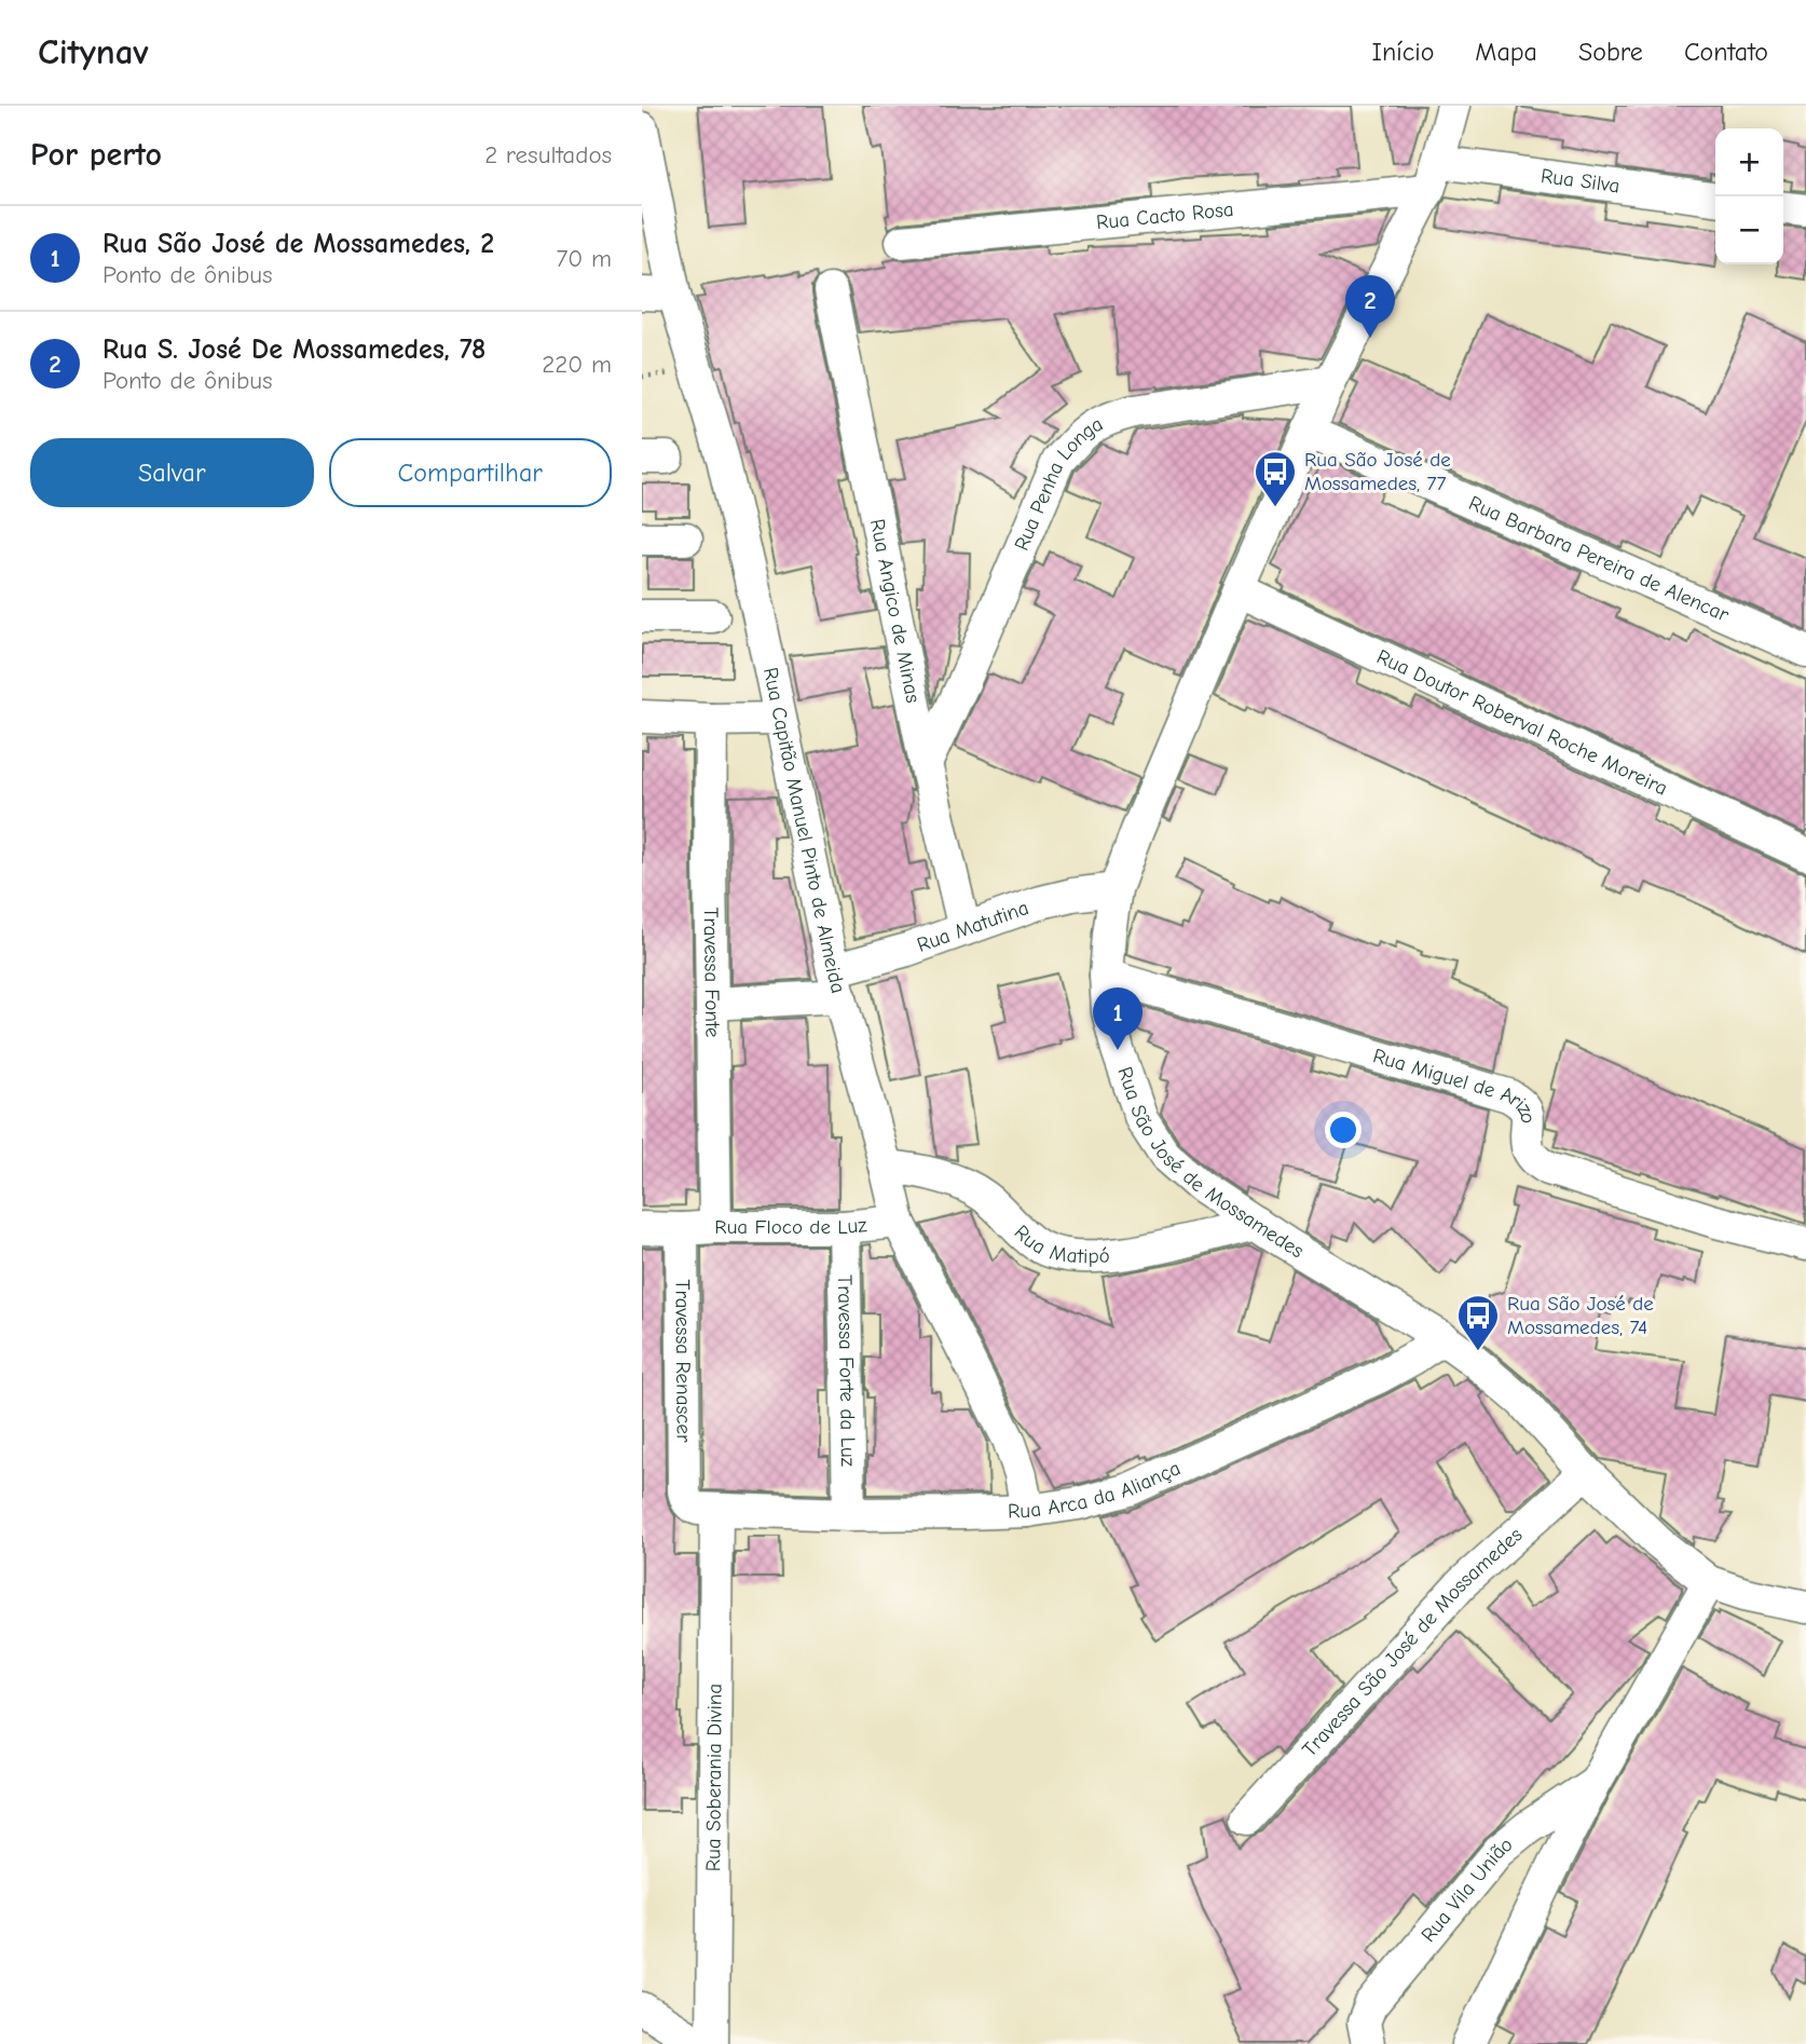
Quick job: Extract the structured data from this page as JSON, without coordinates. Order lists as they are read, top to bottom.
{
  "streets": {
    "street": [
      "Rua Silva",
      "Rua Cacto Rosa",
      "Rua Penha Longa",
      "Rua Barbara Pereira de Alencar",
      "Rua Angico de Minas",
      "Rua Doutor Roberval Roche Moreira",
      "Rua Capitão Manuel Pinto de Almeida",
      "Rua Matutina",
      "Travessa Fonte",
      "Rua Miguel de Arizo",
      "Rua São José de Mossamedes",
      "Rua Floco de Luz",
      "Rua Matipó",
      "Travessa Renascer",
      "Travessa Forte da Luz",
      "Rua Arca da Aliança",
      "Travessa São José de Mossamedes",
      "Rua Soberania Divina",
      "Rua Vila União"
    ]
  },
  "crossings": [
    ["Rua Silva", "Rua Cacto Rosa"],
    ["Rua Silva", "Rua São José de Mossamedes"],
    ["Rua Cacto Rosa", "Rua São José de Mossamedes"],
    ["Rua Penha Longa", "Rua Angico de Minas"],
    ["Rua Penha Longa", "Rua São José de Mossamedes"],
    ["Rua Barbara Pereira de Alencar", "Rua São José de Mossamedes"],
    ["Rua Angico de Minas", "Rua Matutina"],
    ["Rua Doutor Roberval Roche Moreira", "Rua São José de Mossamedes"],
    ["Rua Capitão Manuel Pinto de Almeida", "Rua Matutina"],
    ["Rua Capitão Manuel Pinto de Almeida", "Rua Floco de Luz"],
    ["Rua Capitão Manuel Pinto de Almeida", "Rua Matipó"],
    ["Rua Capitão Manuel Pinto de Almeida", "Rua Arca da Aliança"],
    ["Rua Matutina", "Rua São José de Mossamedes"],
    ["Travessa Fonte", "Rua Floco de Luz"],
    ["Rua Miguel de Arizo", "Rua São José de Mossamedes"],
    ["Rua São José de Mossamedes", "Rua Matipó"],
    ["Rua São José de Mossamedes", "Rua Arca da Aliança"],
    ["Rua São José de Mossamedes", "Travessa São José de Mossamedes"],
    ["Rua São José de Mossamedes", "Rua Vila União"],
    ["Rua Floco de Luz", "Travessa Renascer"],
    ["Rua Floco de Luz", "Travessa Forte da Luz"],
    ["Travessa Renascer", "Rua Arca da Aliança"],
    ["Travessa Renascer", "Rua Soberania Divina"],
    ["Travessa Forte da Luz", "Rua Arca da Aliança"],
    ["Rua Arca da Aliança", "Rua Soberania Divina"]
  ],
  "places": {
    "bus stop": ["Rua São José de Mossamedes, 77", "Rua São José de Mossamedes, 74"]
  },
  "page": {
    "header": "Citynav",
    "nav": [
      "Início",
      "Mapa",
      "Sobre",
      "Contato"
    ],
    "heading": ["Por perto", "2 resultados"],
    "map_buttons": ["+", "−"],
    "list": [
      {
        "mark": "1",
        "name": "Rua São José de Mossamedes, 2",
        "note": "Ponto de ônibus",
        "value": "70 m"
      },
      {
        "mark": "2",
        "name": "Rua S. José De Mossamedes, 78",
        "note": "Ponto de ônibus",
        "value": "220 m"
      }
    ],
    "pins": ["2", "1"],
    "buttons": ["Salvar", "Compartilhar"]
  }
}
